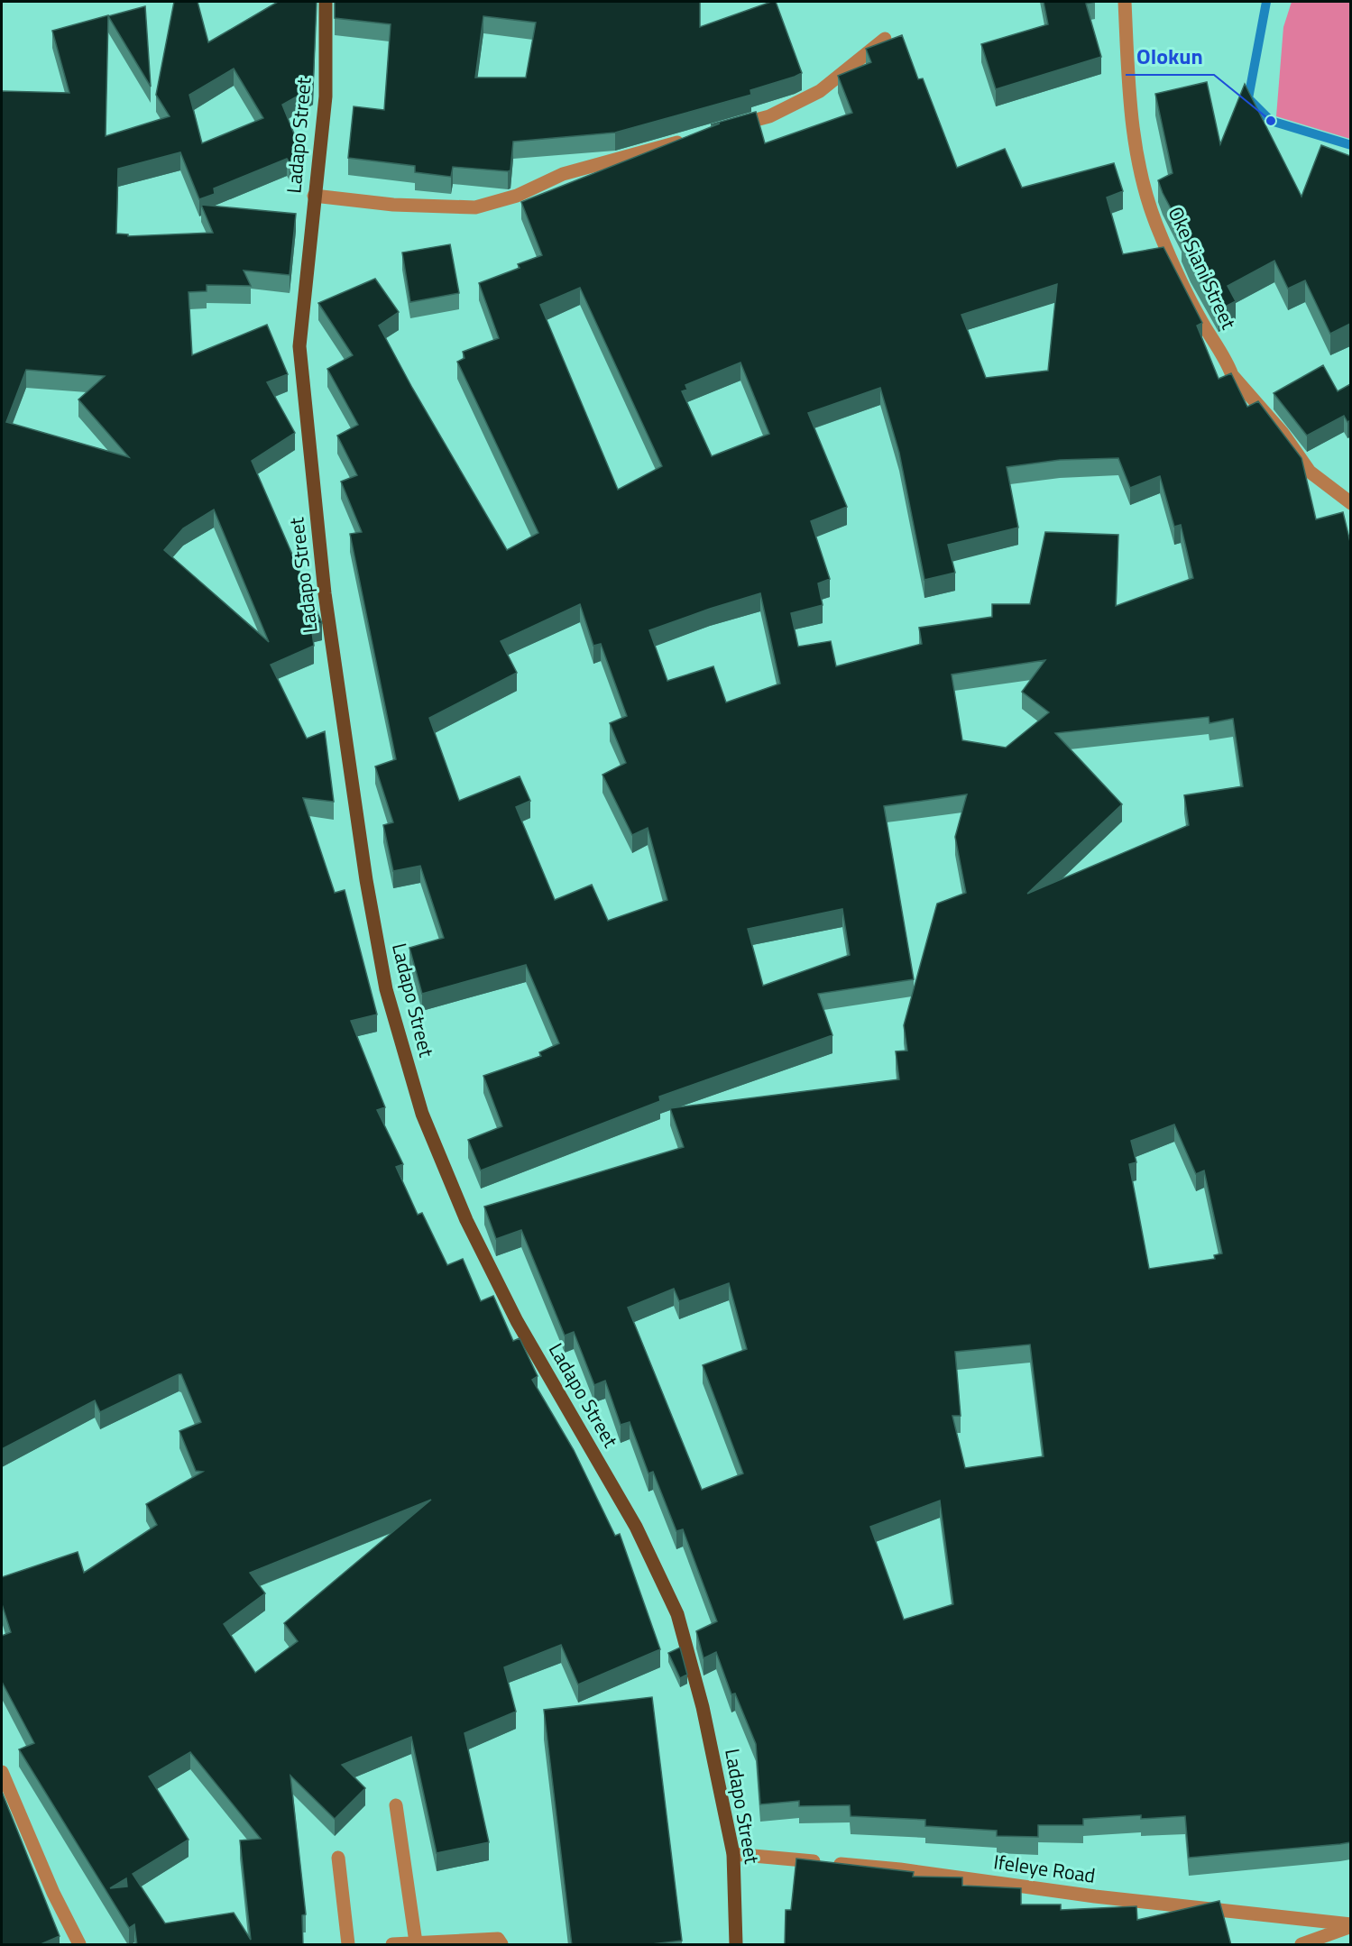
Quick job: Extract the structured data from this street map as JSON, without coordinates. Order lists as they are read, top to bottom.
{
  "streets": {
    "main road": ["Ladapo Street"],
    "street": ["Oke Siani Street", "Ifeleye Road"]
  },
  "crossings": [
    ["Ladapo Street", "Ifeleye Road"]
  ],
  "places": ["Olokun"]
}
